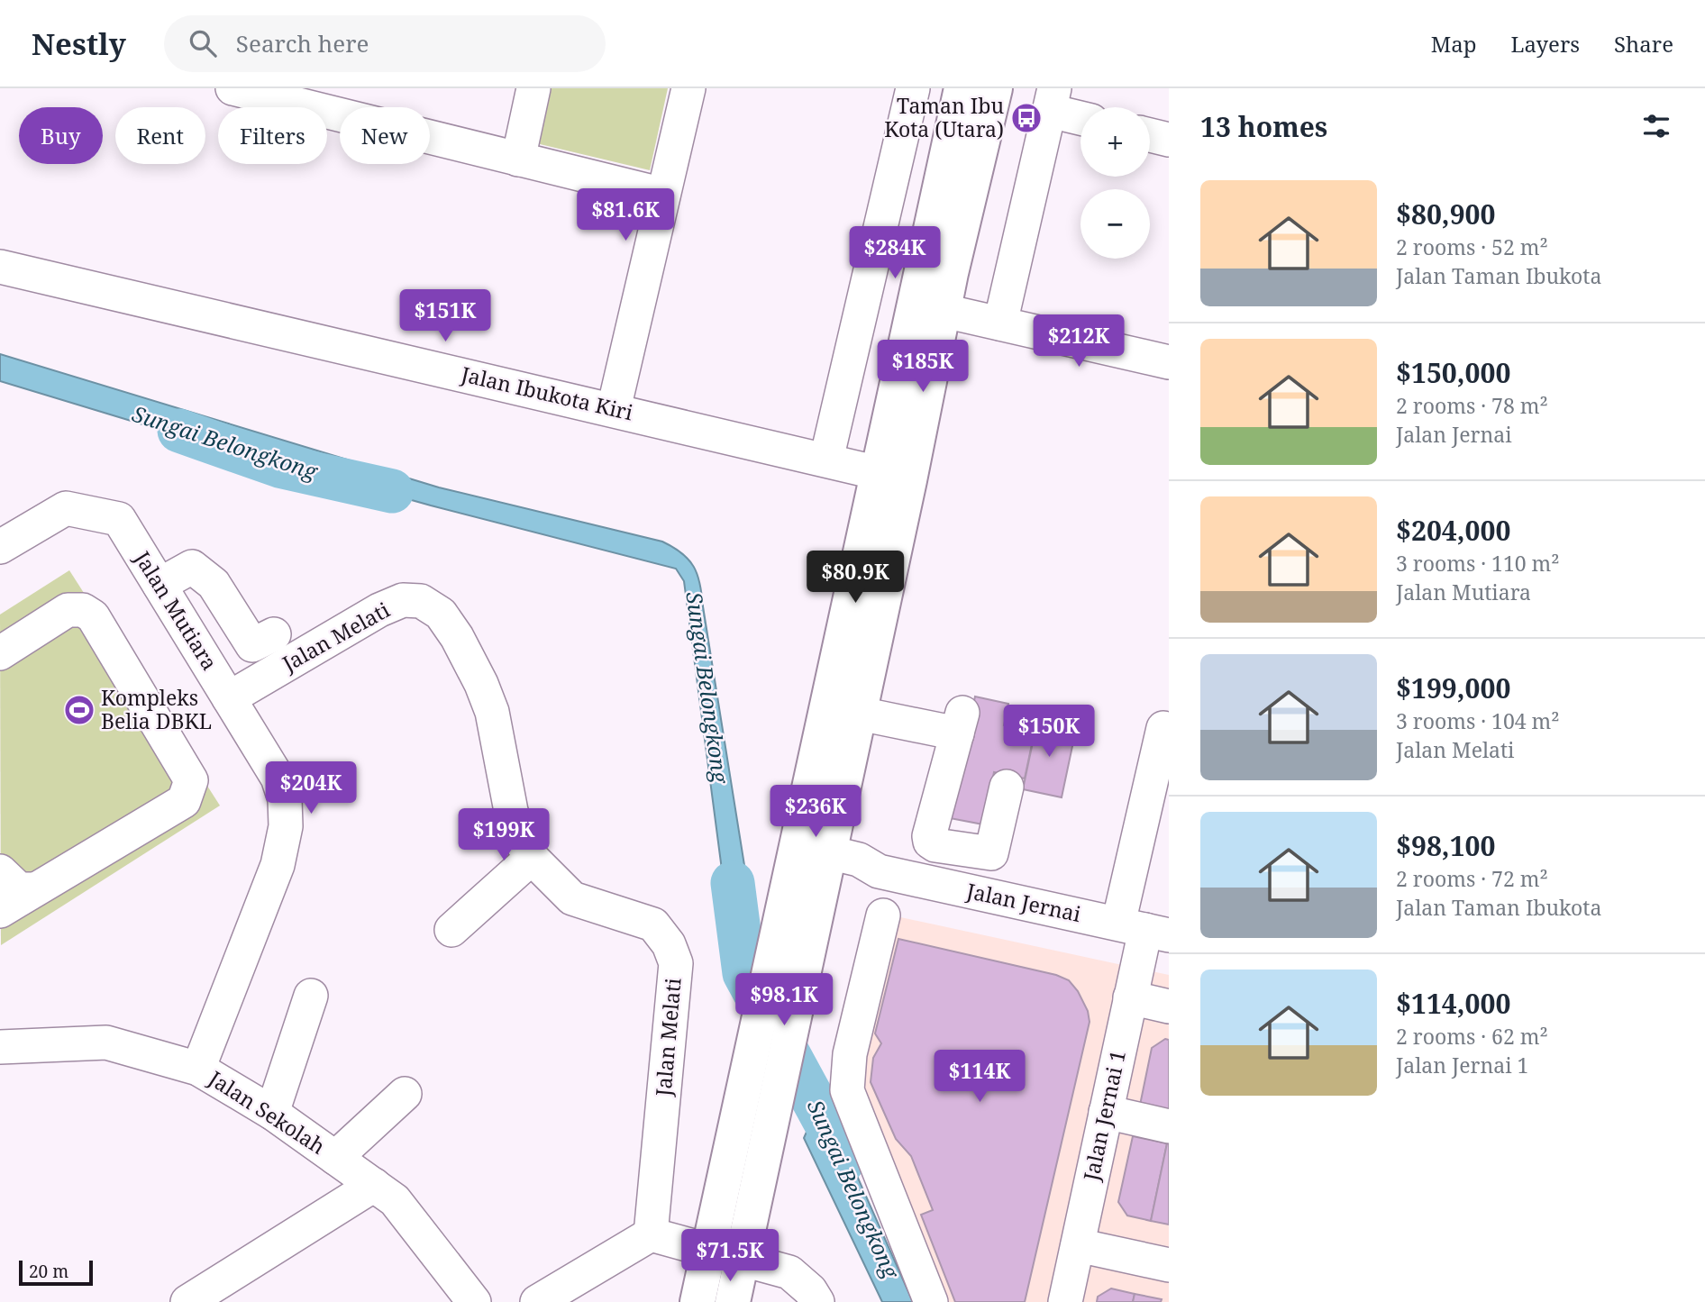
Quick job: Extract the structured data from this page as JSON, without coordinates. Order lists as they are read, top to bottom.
{
  "streets": {
    "street": [
      "Jalan Ibukota Kiri",
      "Jalan Mutiara",
      "Jalan Melati",
      "Jalan Jernai",
      "Jalan Sekolah",
      "Jalan Jernai 1"
    ]
  },
  "crossings": [
    ["Jalan Mutiara", "Jalan Melati"],
    ["Jalan Mutiara", "Jalan Sekolah"],
    ["Jalan Jernai", "Jalan Jernai 1"]
  ],
  "water": ["Sungai Belongkong"],
  "places": {
    "bus stop": ["Taman Ibu Kota (Utara)"],
    "sports": ["Kompleks Belia DBKL"]
  },
  "scale_bar": "20 m",
  "page": {
    "header": "Nestly",
    "search": "Search here",
    "nav": ["Map", "Layers", "Share"],
    "heading": "13 homes",
    "map_buttons": ["+", "−"],
    "chip": [
      "Buy",
      "Rent",
      "Filters",
      "New"
    ],
    "list": [
      {
        "name": "$80,900",
        "note": "2 rooms · 52 m² · Jalan Taman Ibukota"
      },
      {
        "name": "$150,000",
        "note": "2 rooms · 78 m² · Jalan Jernai"
      },
      {
        "name": "$204,000",
        "note": "3 rooms · 110 m² · Jalan Mutiara"
      },
      {
        "name": "$199,000",
        "note": "3 rooms · 104 m² · Jalan Melati"
      },
      {
        "name": "$98,100",
        "note": "2 rooms · 72 m² · Jalan Taman Ibukota"
      },
      {
        "name": "$114,000",
        "note": "2 rooms · 62 m² · Jalan Jernai 1"
      }
    ],
    "price": [
      "$81.6K",
      "$284K",
      "$151K",
      "$212K",
      "$185K",
      "$80.9K",
      "$150K",
      "$204K",
      "$236K",
      "$199K",
      "$98.1K",
      "$114K",
      "$71.5K"
    ],
    "scale": "20 m"
  }
}
